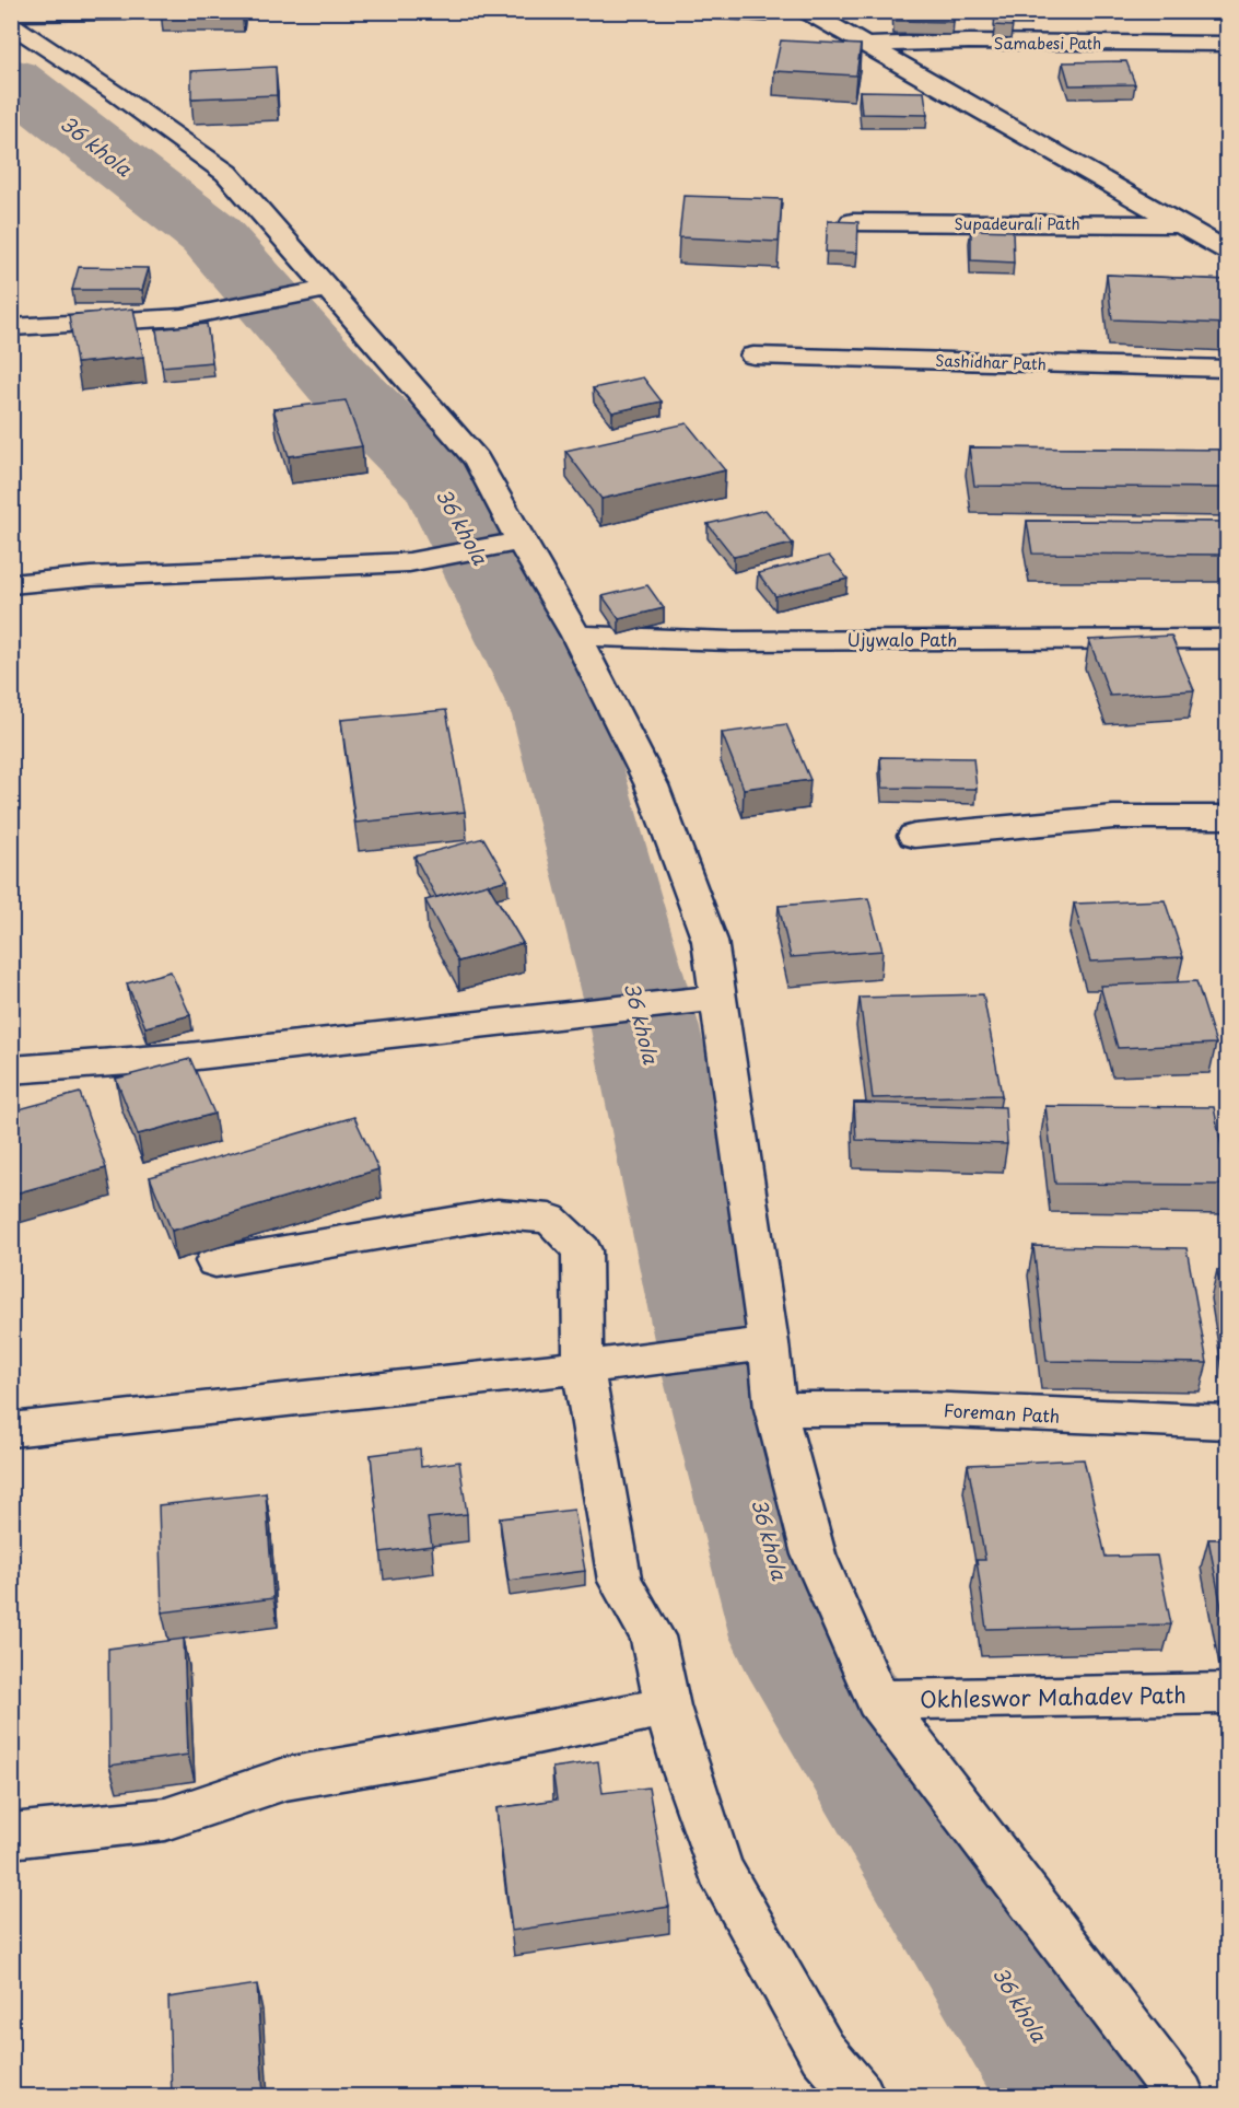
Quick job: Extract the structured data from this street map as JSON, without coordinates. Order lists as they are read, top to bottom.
{
  "streets": {
    "street": [
      "Samabesi Path",
      "Supadeurali Path",
      "Sashidhar Path",
      "Ujywalo Path",
      "Foreman Path",
      "Okhleswor Mahadev Path"
    ]
  },
  "water": ["36 khola"]
}
